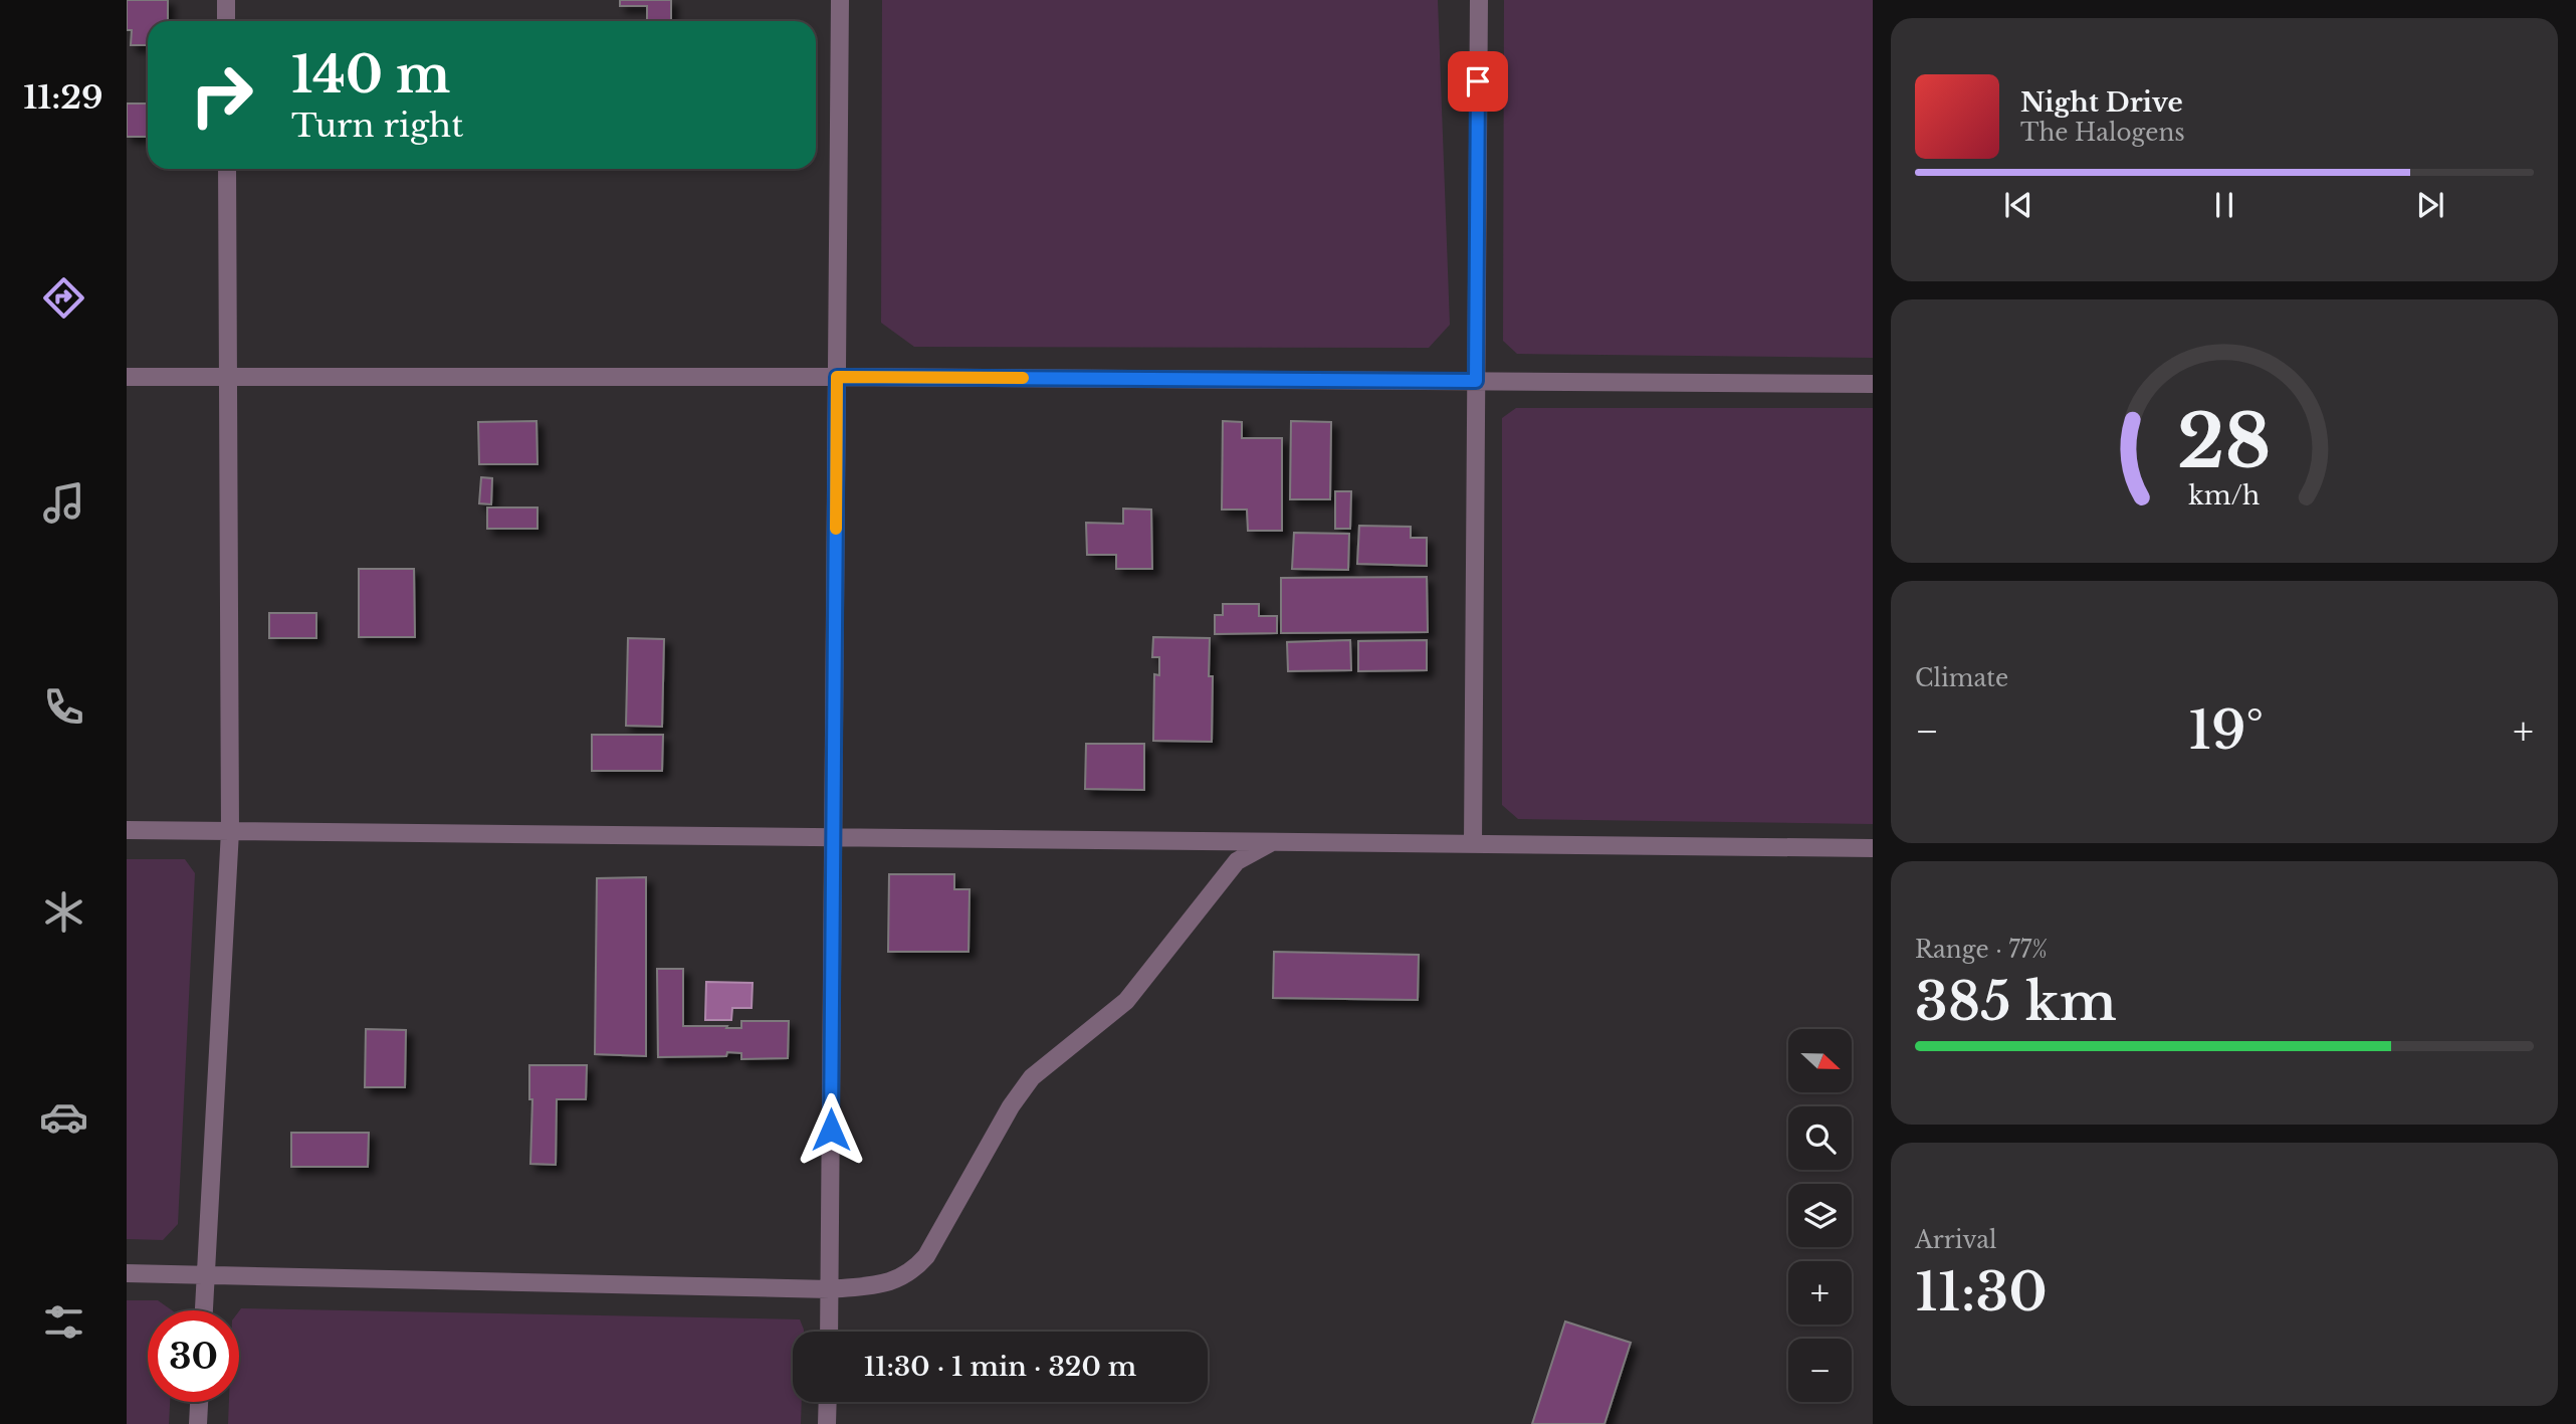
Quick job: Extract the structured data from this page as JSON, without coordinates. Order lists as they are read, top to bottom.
{
  "north": "right",
  "page": {
    "tabs": "11:29",
    "turn": ["140 m", "Turn right"],
    "song": ["Night Drive", "The Halogens"],
    "tile": [
      "Climate",
      ["Range · 77%", "385 km"],
      ["Arrival", "11:30"]
    ],
    "heat": ["−", "19°", "+"],
    "map_buttons": ["+", "−"],
    "limit": "30",
    "trip": "11:30 · 1 min · 320 m",
    "gauge": ["28", "km/h"]
  }
}
